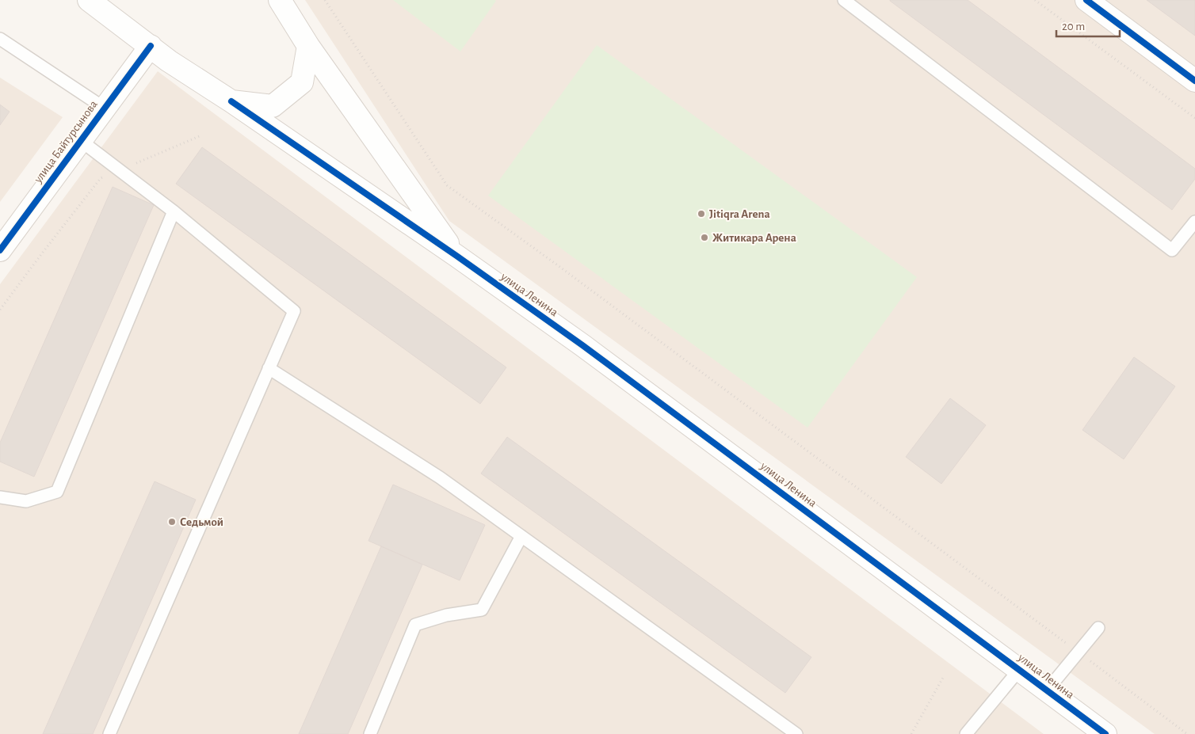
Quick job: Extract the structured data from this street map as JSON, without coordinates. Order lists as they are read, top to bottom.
{
  "streets": {
    "street": ["улица Байтурсынова", "улица Ленина"]
  },
  "crossings": [
    ["улица Байтурсынова", "улица Ленина"]
  ],
  "places": ["Jitiqra Arena", "Житикара Арена", "Седьмой"],
  "scale_bar": "20 m"
}
